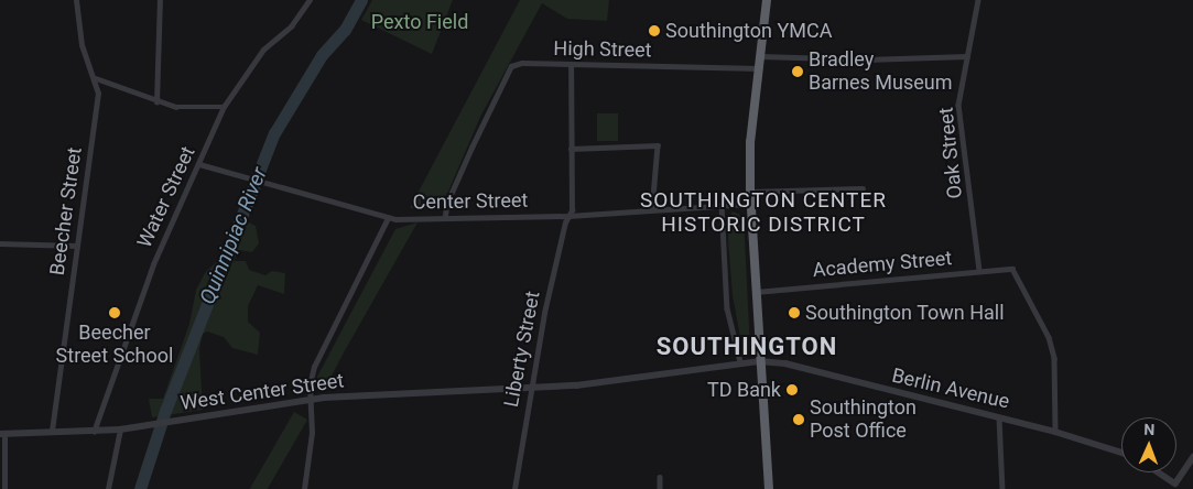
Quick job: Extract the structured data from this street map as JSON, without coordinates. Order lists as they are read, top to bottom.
{
  "streets": {
    "street": [
      "High Street",
      "Oak Street",
      "Water Street",
      "Center Street",
      "Beecher Street",
      "Academy Street",
      "Liberty Street",
      "Berlin Avenue",
      "West Center Street"
    ]
  },
  "crossings": [
    ["High Street", "Center Street"],
    ["High Street", "Liberty Street"],
    ["Oak Street", "Academy Street"],
    ["Water Street", "Center Street"],
    ["Water Street", "West Center Street"],
    ["Center Street", "Liberty Street"],
    ["Beecher Street", "West Center Street"],
    ["Academy Street", "Berlin Avenue"],
    ["Liberty Street", "West Center Street"],
    ["Berlin Avenue", "West Center Street"]
  ],
  "districts": ["SOUTHINGTON CENTER HISTORIC DISTRICT", "SOUTHINGTON"],
  "water": ["Quinnipiac River"],
  "parks": ["Pexto Field"],
  "places": [
    "Southington YMCA",
    "Bradley Barnes Museum",
    "Beecher Street School",
    "Southington Town Hall",
    "TD Bank",
    "Southington Post Office"
  ],
  "north": "top"
}
